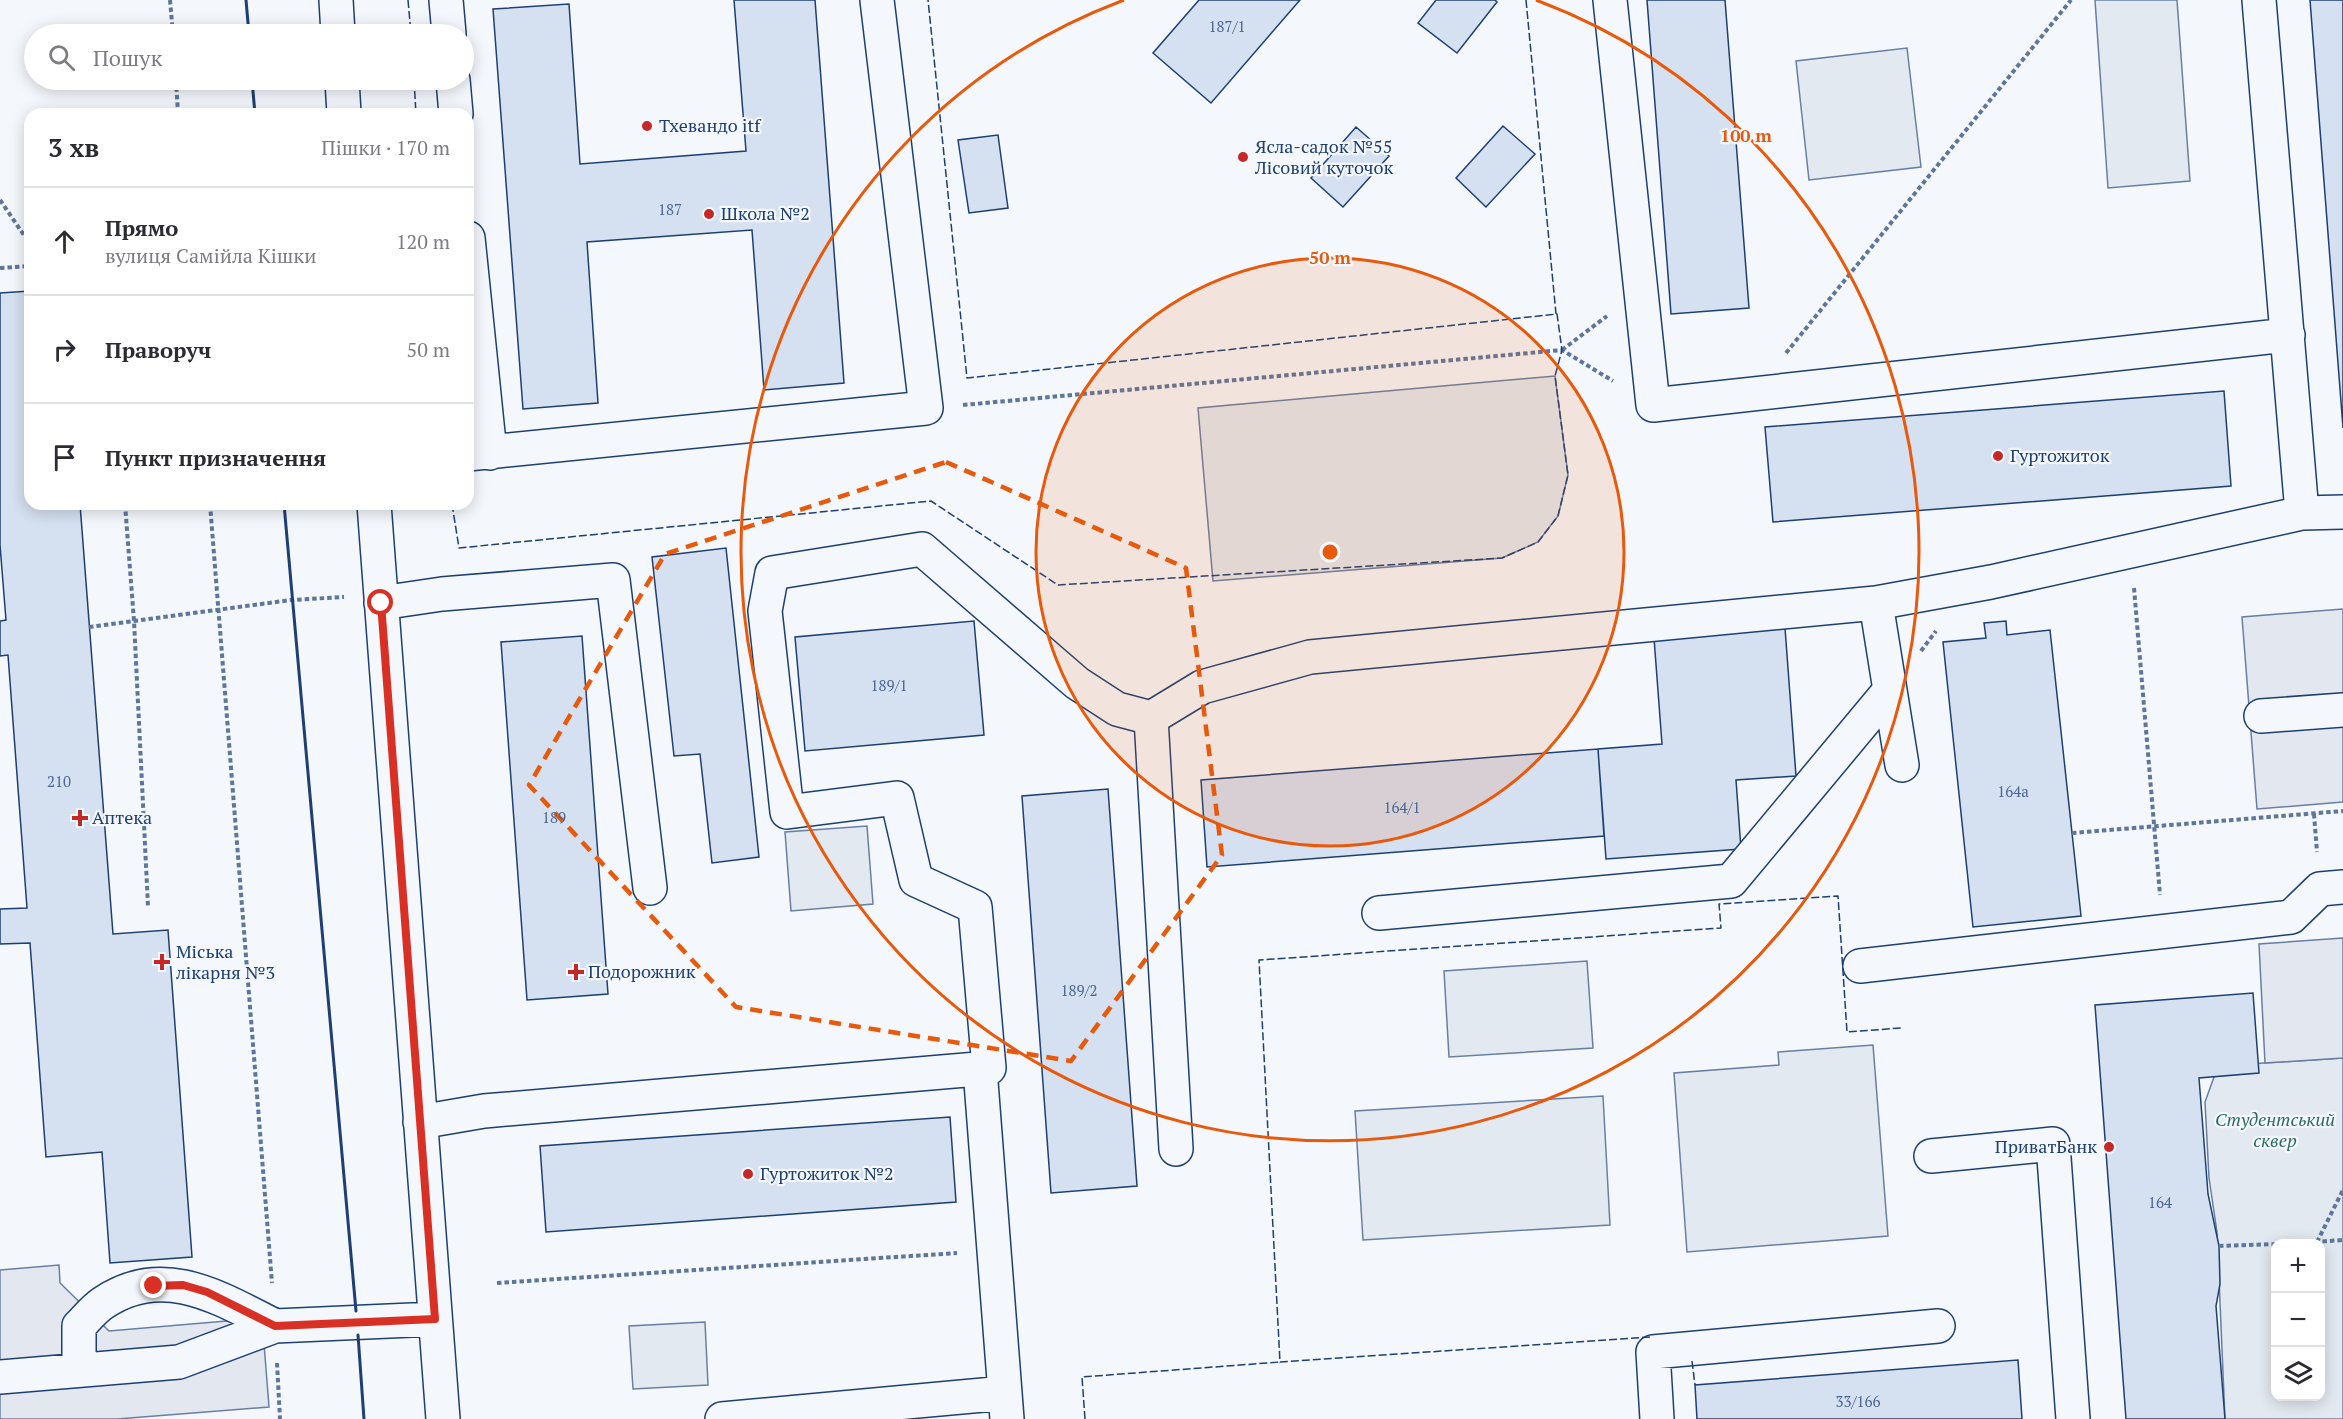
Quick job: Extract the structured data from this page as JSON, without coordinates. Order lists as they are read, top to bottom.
{
  "parks": ["Студентський сквер"],
  "places": {
    "other": [
      "Тхевандо itf",
      "Ясла-садок №55 Лісовий куточок",
      "Школа №2",
      "Гуртожиток",
      "ПриватБанк",
      "Гуртожиток №2"
    ],
    "health": ["Аптека", "Міська лікарня №3", "Подорожник"]
  },
  "house_numbers": [
    "187/1",
    "187",
    "189/1",
    "210",
    "164а",
    "164/1",
    "189",
    "189/2",
    "164",
    "33/166"
  ],
  "page": {
    "search": "Пошук",
    "heading": ["3 хв", "Пішки · 170 m"],
    "list": [
      ["Прямо", "вулиця Самійла Кішки", "120 m"],
      ["Праворуч", "50 m"],
      "Пункт призначення"
    ],
    "map_buttons": ["+", "−"]
  },
  "rings": ["100 m", "50 m"]
}
